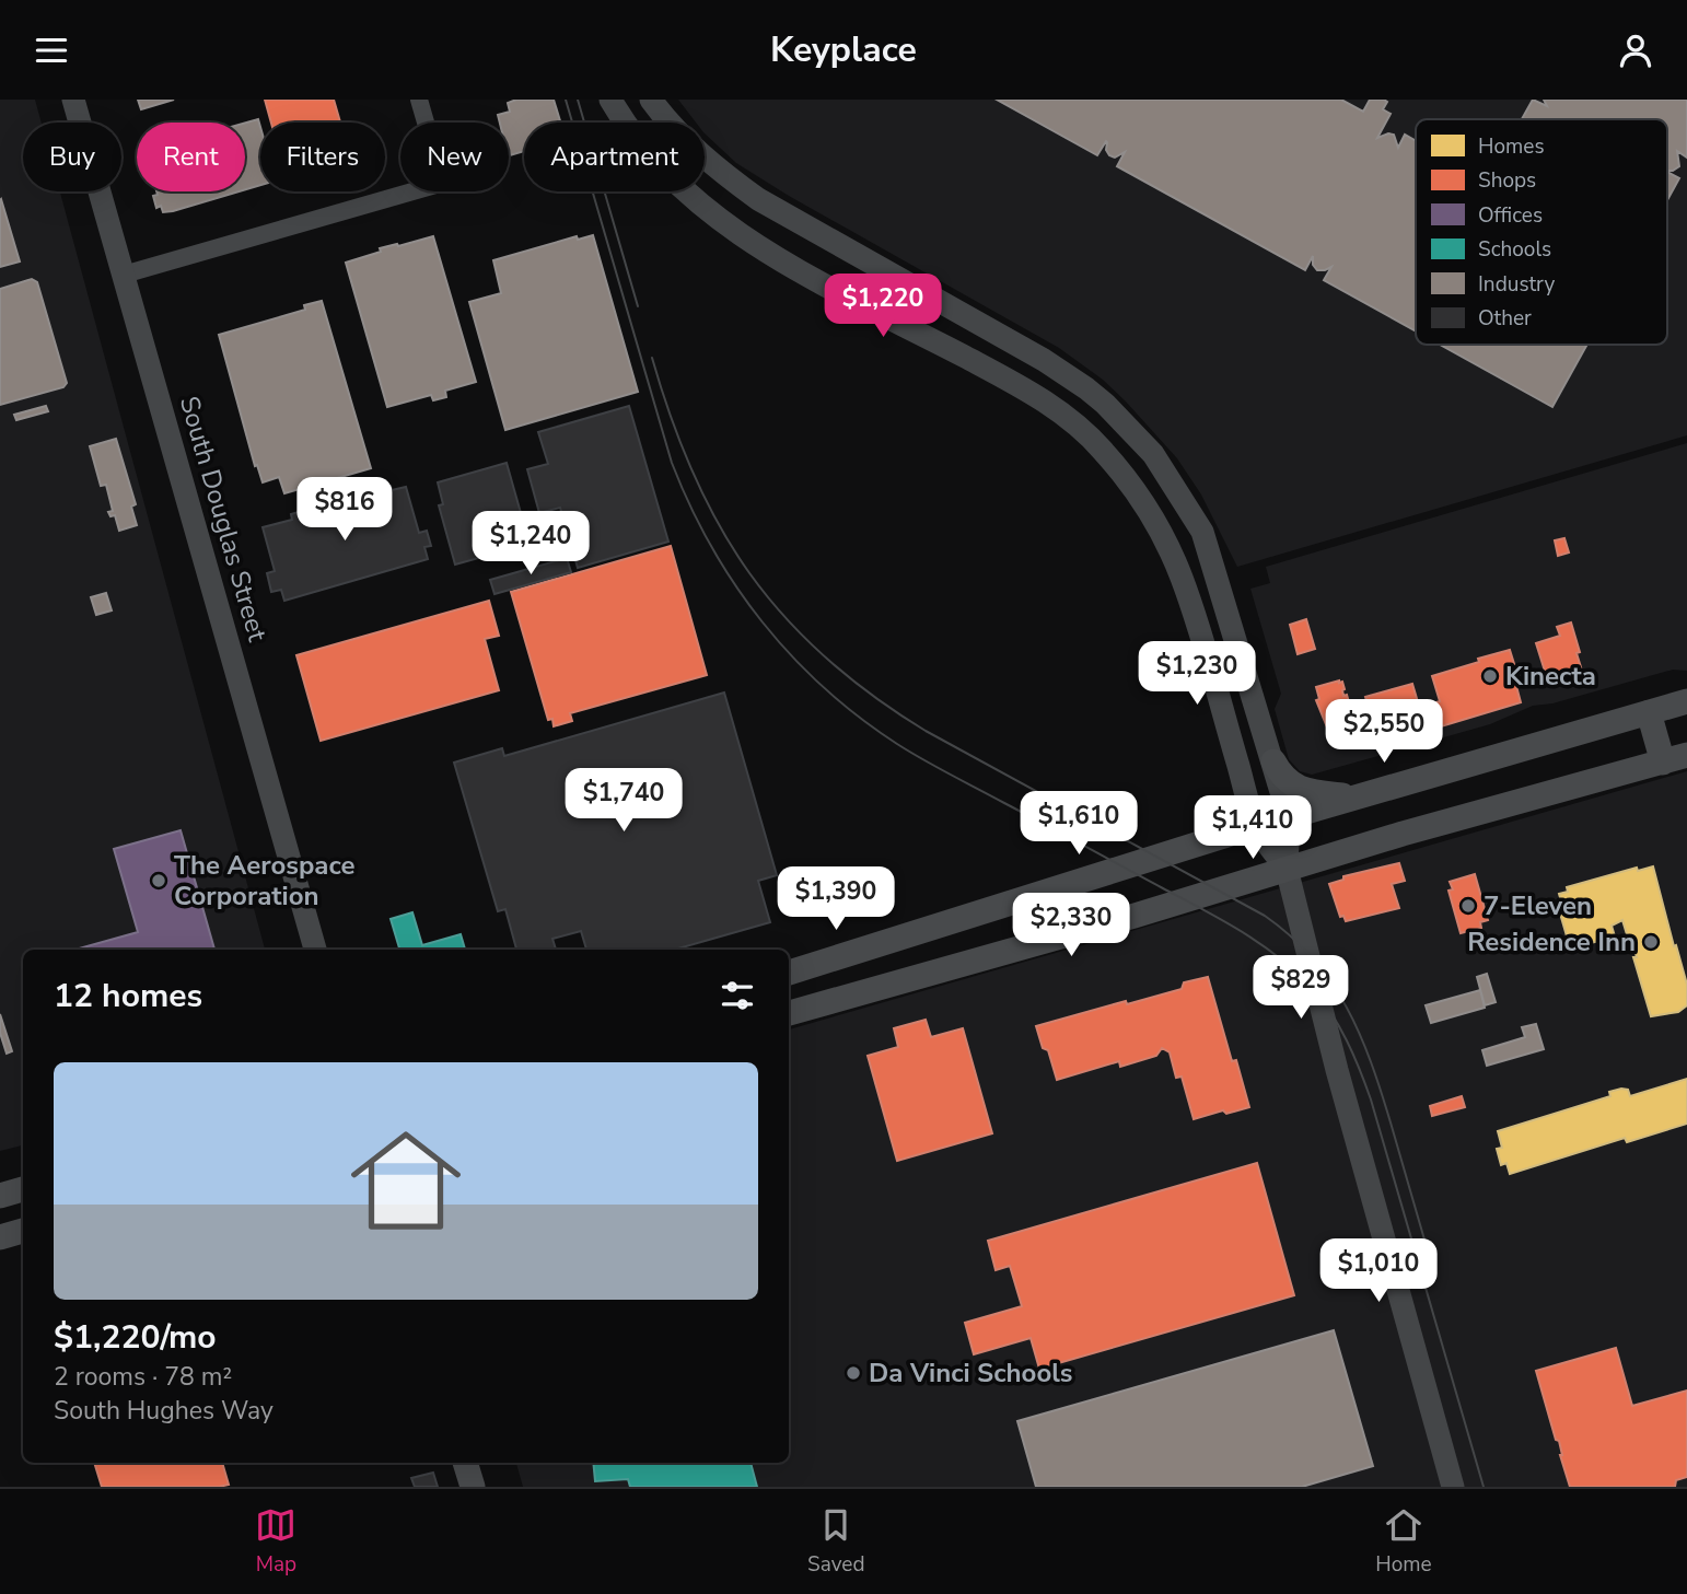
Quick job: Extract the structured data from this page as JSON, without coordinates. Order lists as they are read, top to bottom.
{
  "streets": {
    "street": ["South Douglas Street"]
  },
  "places": [
    "Kinecta",
    "The Aerospace Corporation",
    "7-Eleven",
    "Residence Inn",
    "Da Vinci Schools"
  ],
  "legend": [
    "Homes",
    "Shops",
    "Offices",
    "Schools",
    "Industry",
    "Other"
  ],
  "page": {
    "header": "Keyplace",
    "chip": [
      "Buy",
      "Rent",
      "Filters",
      "New",
      "Apartment"
    ],
    "price": [
      "$1,220",
      "$816",
      "$1,240",
      "$1,230",
      "$2,550",
      "$1,740",
      "$1,610",
      "$1,410",
      "$1,390",
      "$2,330",
      "$829",
      "$1,010"
    ],
    "heading": "12 homes",
    "list": [
      {
        "name": "$1,220/mo",
        "note": "2 rooms · 78 m² · South Hughes Way"
      }
    ],
    "tabs": ["Map", "Saved", "Home"]
  }
}
